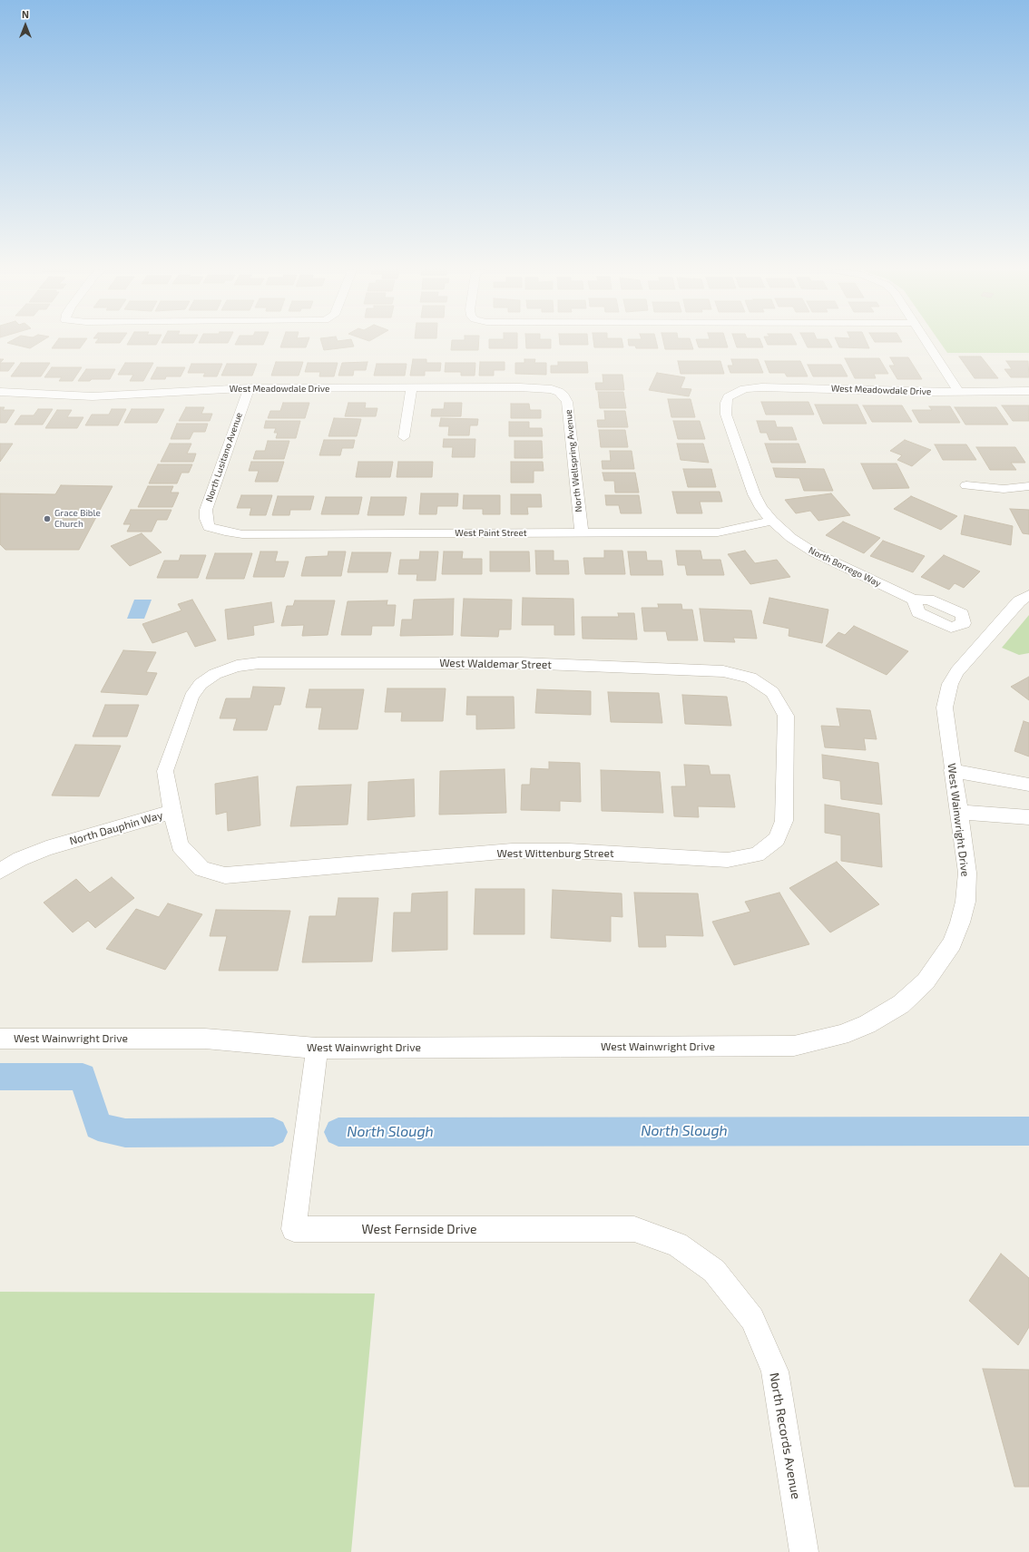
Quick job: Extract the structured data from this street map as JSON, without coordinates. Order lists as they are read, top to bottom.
{
  "streets": {
    "street": [
      "West Meadowdale Drive",
      "North Lusitano Avenue",
      "North Wellspring Avenue",
      "West Paint Street",
      "North Borrego Way",
      "West Waldemar Street",
      "West Wainwright Drive",
      "North Dauphin Way",
      "West Wittenburg Street",
      "West Fernside Drive",
      "North Records Avenue"
    ]
  },
  "crossings": [
    ["West Meadowdale Drive", "North Lusitano Avenue"],
    ["West Meadowdale Drive", "North Wellspring Avenue"],
    ["West Meadowdale Drive", "North Borrego Way"],
    ["North Lusitano Avenue", "West Paint Street"],
    ["North Wellspring Avenue", "West Paint Street"],
    ["West Paint Street", "North Borrego Way"],
    ["North Borrego Way", "West Wainwright Drive"],
    ["West Waldemar Street", "North Dauphin Way"],
    ["West Waldemar Street", "West Wittenburg Street"],
    ["West Wainwright Drive", "West Fernside Drive"],
    ["North Dauphin Way", "West Wittenburg Street"],
    ["West Fernside Drive", "North Records Avenue"]
  ],
  "water": ["North Slough"],
  "places": ["Grace Bible Church"],
  "north": "top"
}
